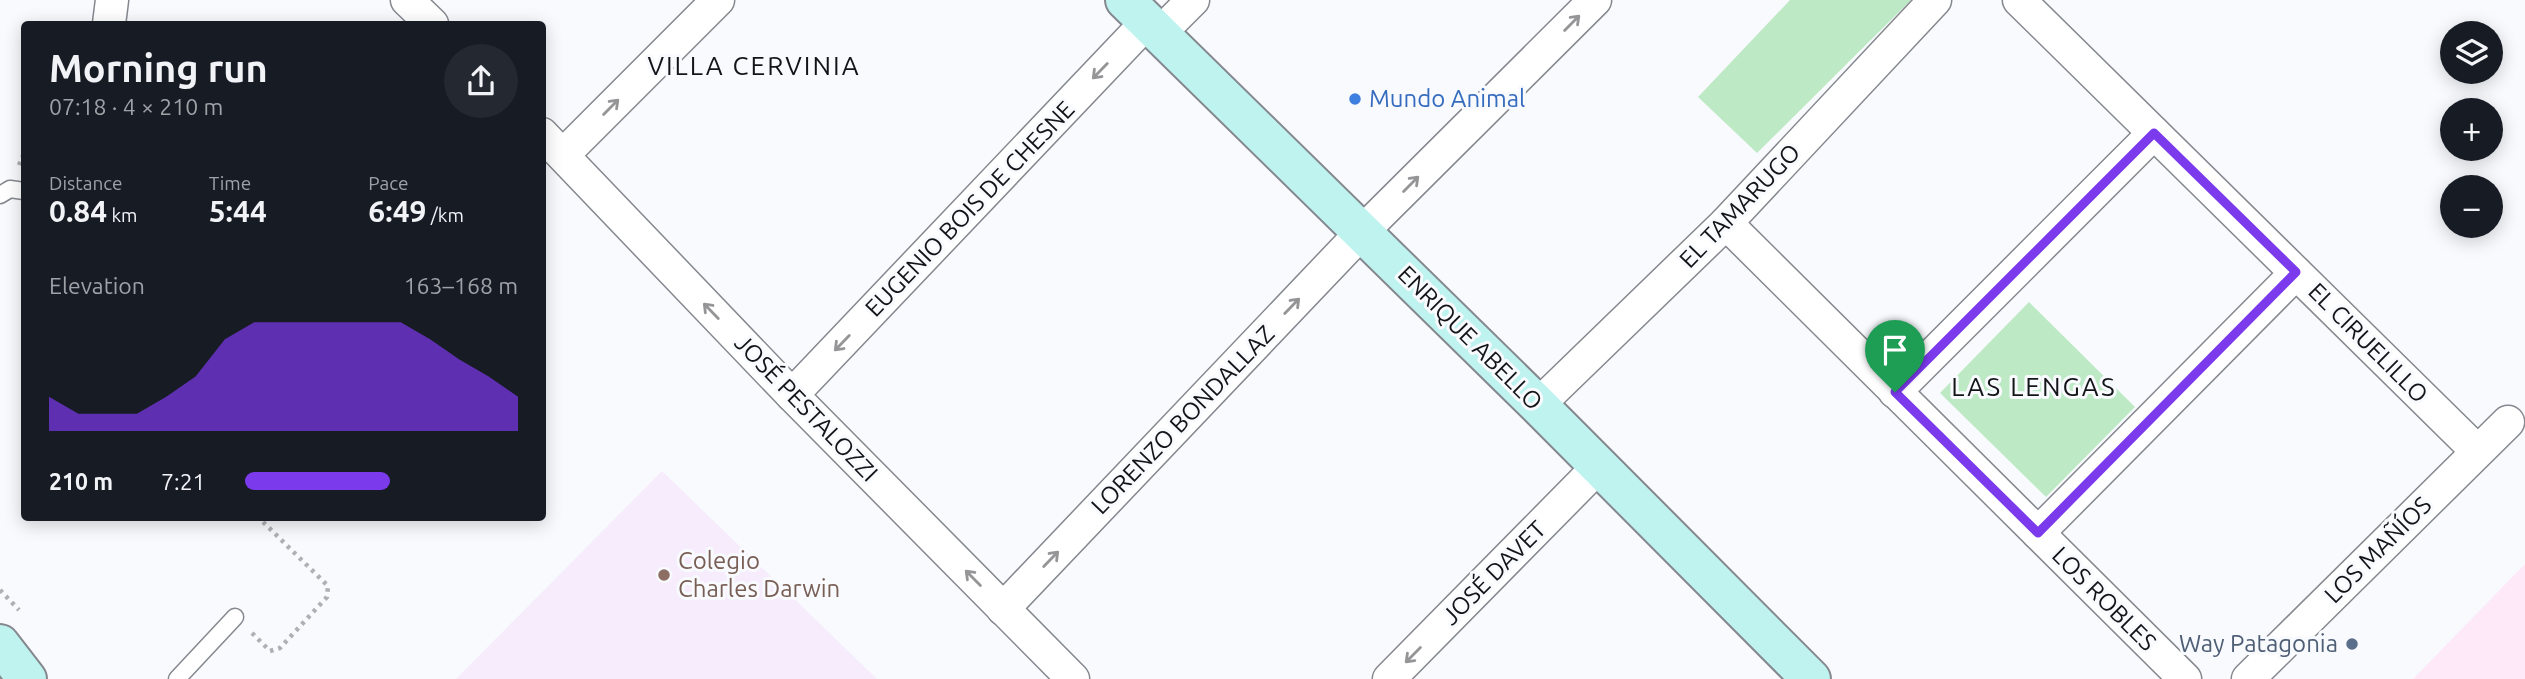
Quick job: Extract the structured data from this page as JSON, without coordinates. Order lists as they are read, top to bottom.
{
  "streets": {
    "street": [
      "EL TAMARUGO",
      "EUGENIO BOIS DE CHESNE",
      "ENRIQUE ABELLO",
      "EL CIRUELILLO",
      "JOSÉ PESTALOZZI",
      "LORENZO BONDALLAZ",
      "LOS MAÑÍOS",
      "JOSÉ DAVET",
      "LOS ROBLES"
    ]
  },
  "crossings": [
    ["EL TAMARUGO", "ENRIQUE ABELLO"],
    ["EL TAMARUGO", "LOS ROBLES"],
    ["EUGENIO BOIS DE CHESNE", "ENRIQUE ABELLO"],
    ["EUGENIO BOIS DE CHESNE", "JOSÉ PESTALOZZI"],
    ["ENRIQUE ABELLO", "LORENZO BONDALLAZ"],
    ["ENRIQUE ABELLO", "JOSÉ DAVET"],
    ["EL CIRUELILLO", "LOS MAÑÍOS"],
    ["JOSÉ PESTALOZZI", "LORENZO BONDALLAZ"]
  ],
  "one_way": [
    "EUGENIO BOIS DE CHESNE",
    "JOSÉ PESTALOZZI",
    "LORENZO BONDALLAZ",
    "JOSÉ DAVET"
  ],
  "districts": ["VILLA CERVINIA", "LAS LENGAS"],
  "places": ["Mundo Animal", "Colegio Charles Darwin", "Way Patagonia"],
  "page": {
    "map_buttons": ["+", "−"],
    "heading": ["Morning run", "07:18 · 4 × 210 m"],
    "stats": [
      ["Distance", "0.84 km"],
      ["Time", "5:44"],
      ["Pace", "6:49 /km"]
    ],
    "chart": ["Elevation", "163–168 m"],
    "list": [
      {
        "name": "210 m",
        "note": "7:21"
      }
    ]
  }
}
